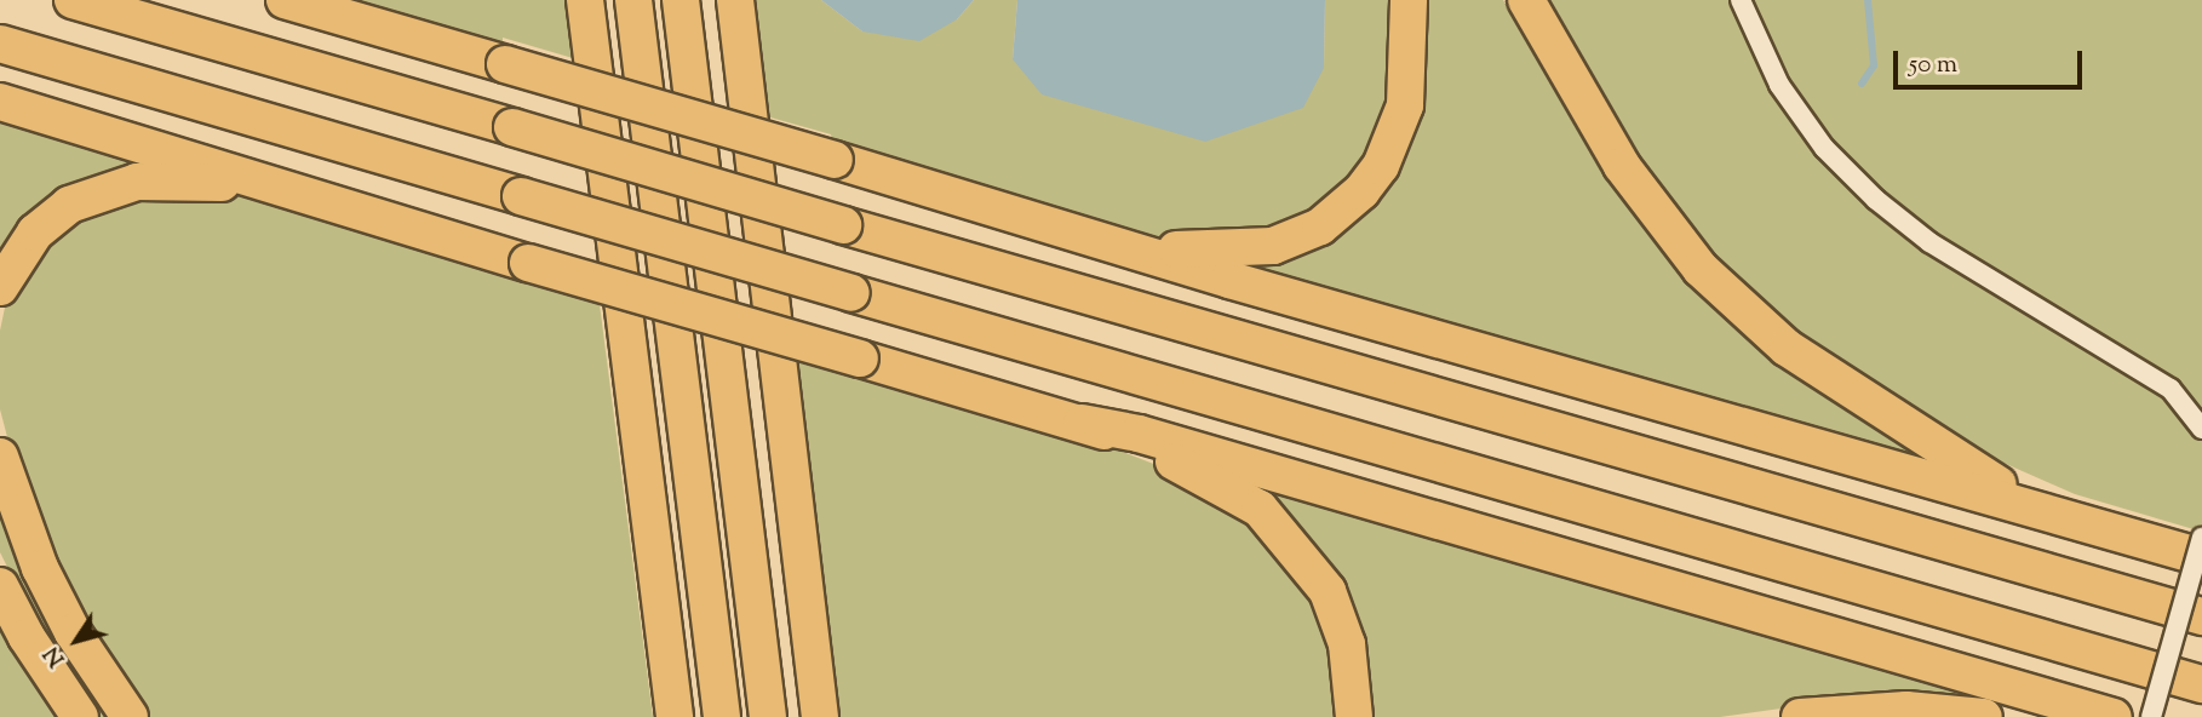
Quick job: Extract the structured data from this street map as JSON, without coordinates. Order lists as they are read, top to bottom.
{
  "scale_bar": "50 m",
  "north": "bottom left"
}
